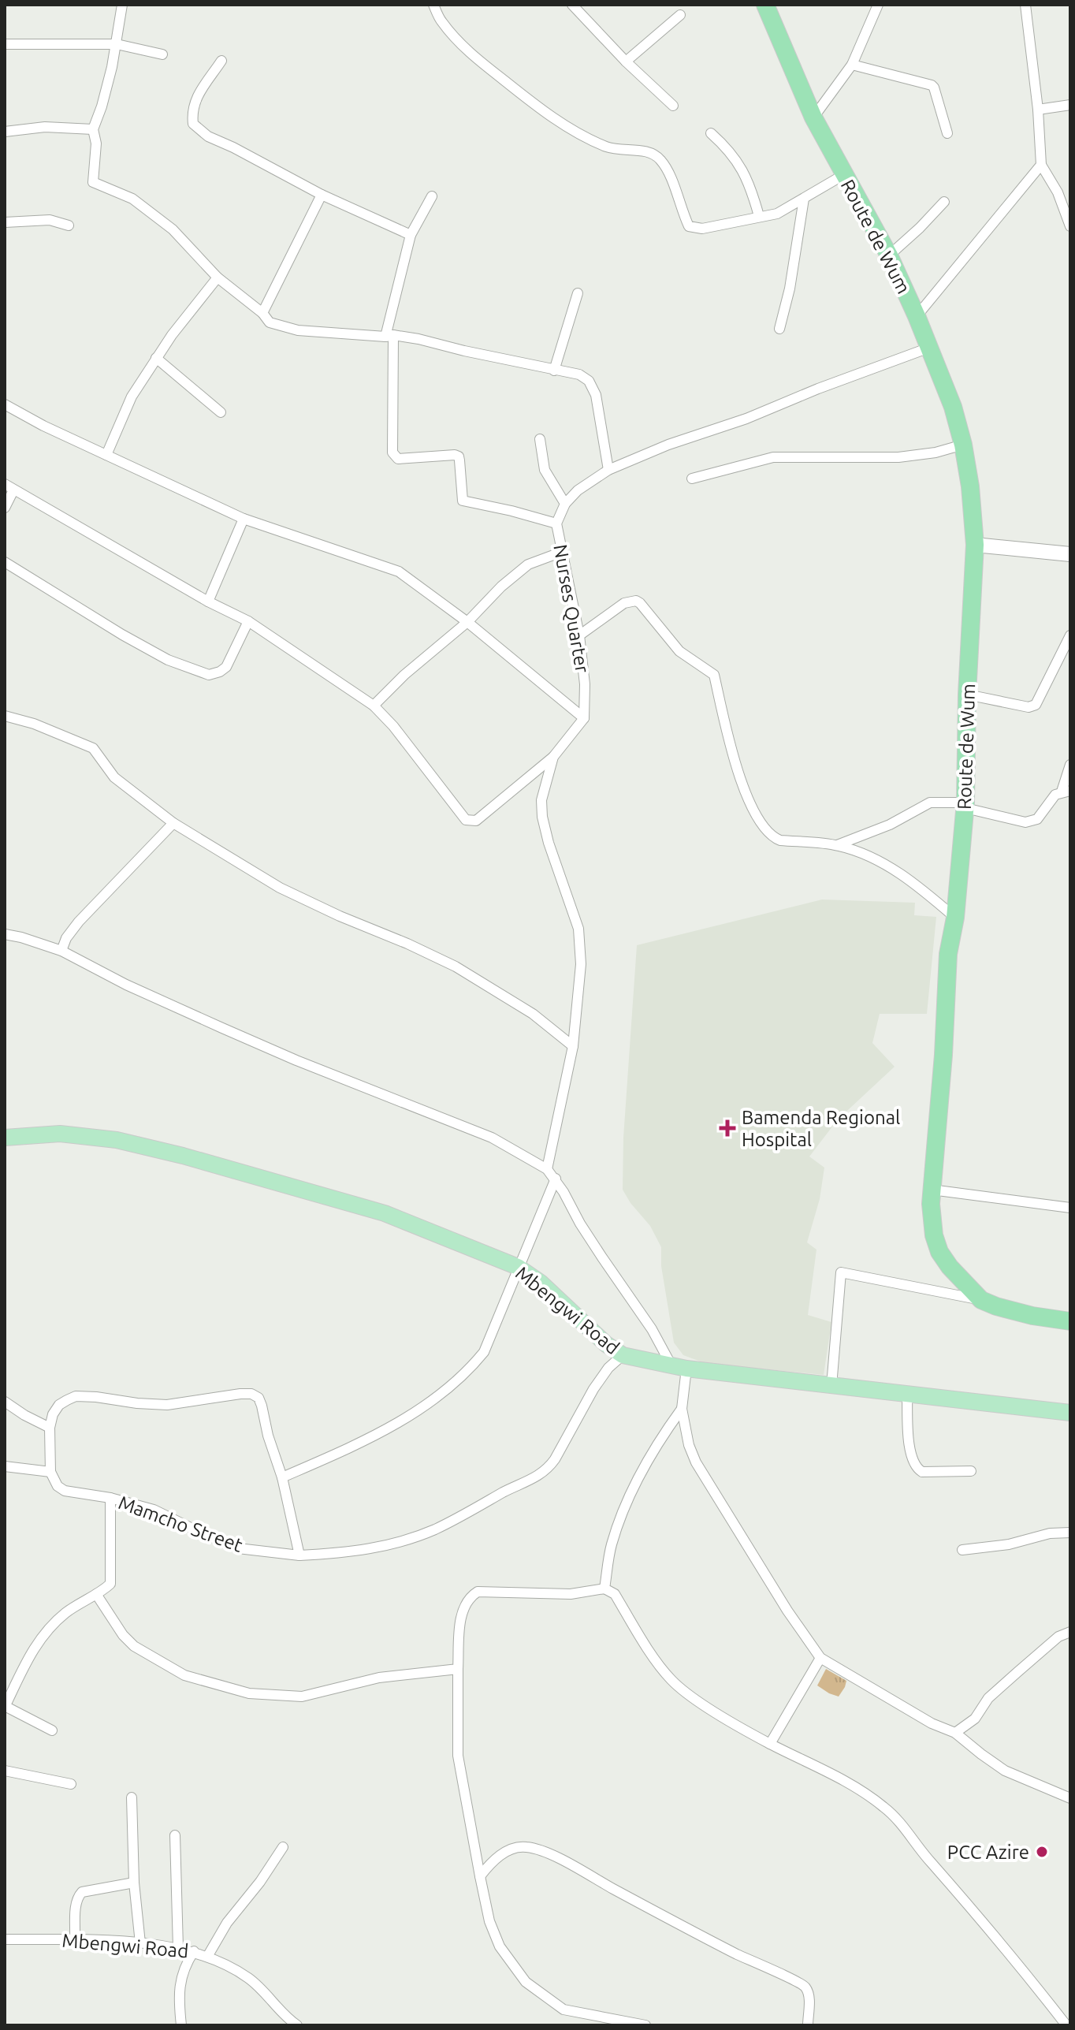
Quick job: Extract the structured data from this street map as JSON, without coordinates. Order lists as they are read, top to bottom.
{
  "streets": {
    "highway": ["Route de Wum"],
    "main road": ["Mbengwi Road"],
    "street": ["Nurses Quarter", "Mamcho Street"]
  },
  "crossings": [
    ["Route de Wum", "Nurses Quarter"],
    ["Mbengwi Road", "Mamcho Street"]
  ],
  "places": {
    "health": ["Bamenda Regional Hospital"],
    "other": ["PCC Azire"]
  }
}
